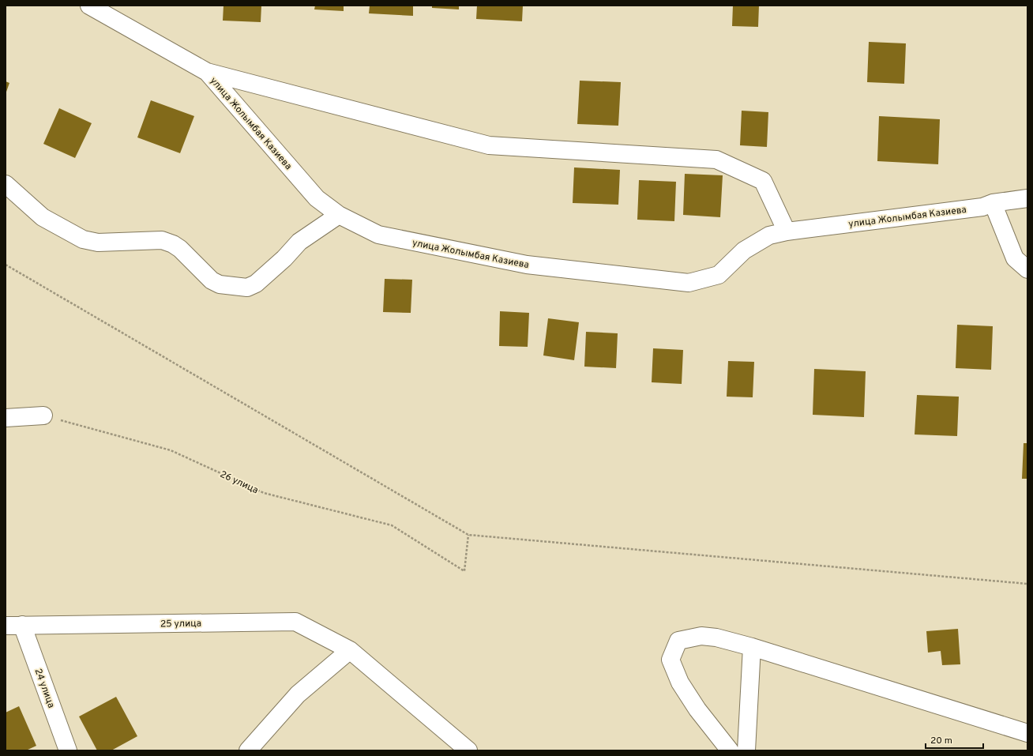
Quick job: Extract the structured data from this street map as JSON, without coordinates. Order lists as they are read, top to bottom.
{
  "streets": {
    "street": ["улица Жолымбая Казиева", "25 улица", "24 улица"],
    "path": ["26 улица"]
  },
  "crossings": [
    ["25 улица", "24 улица"]
  ],
  "scale_bar": "20 m"
}
